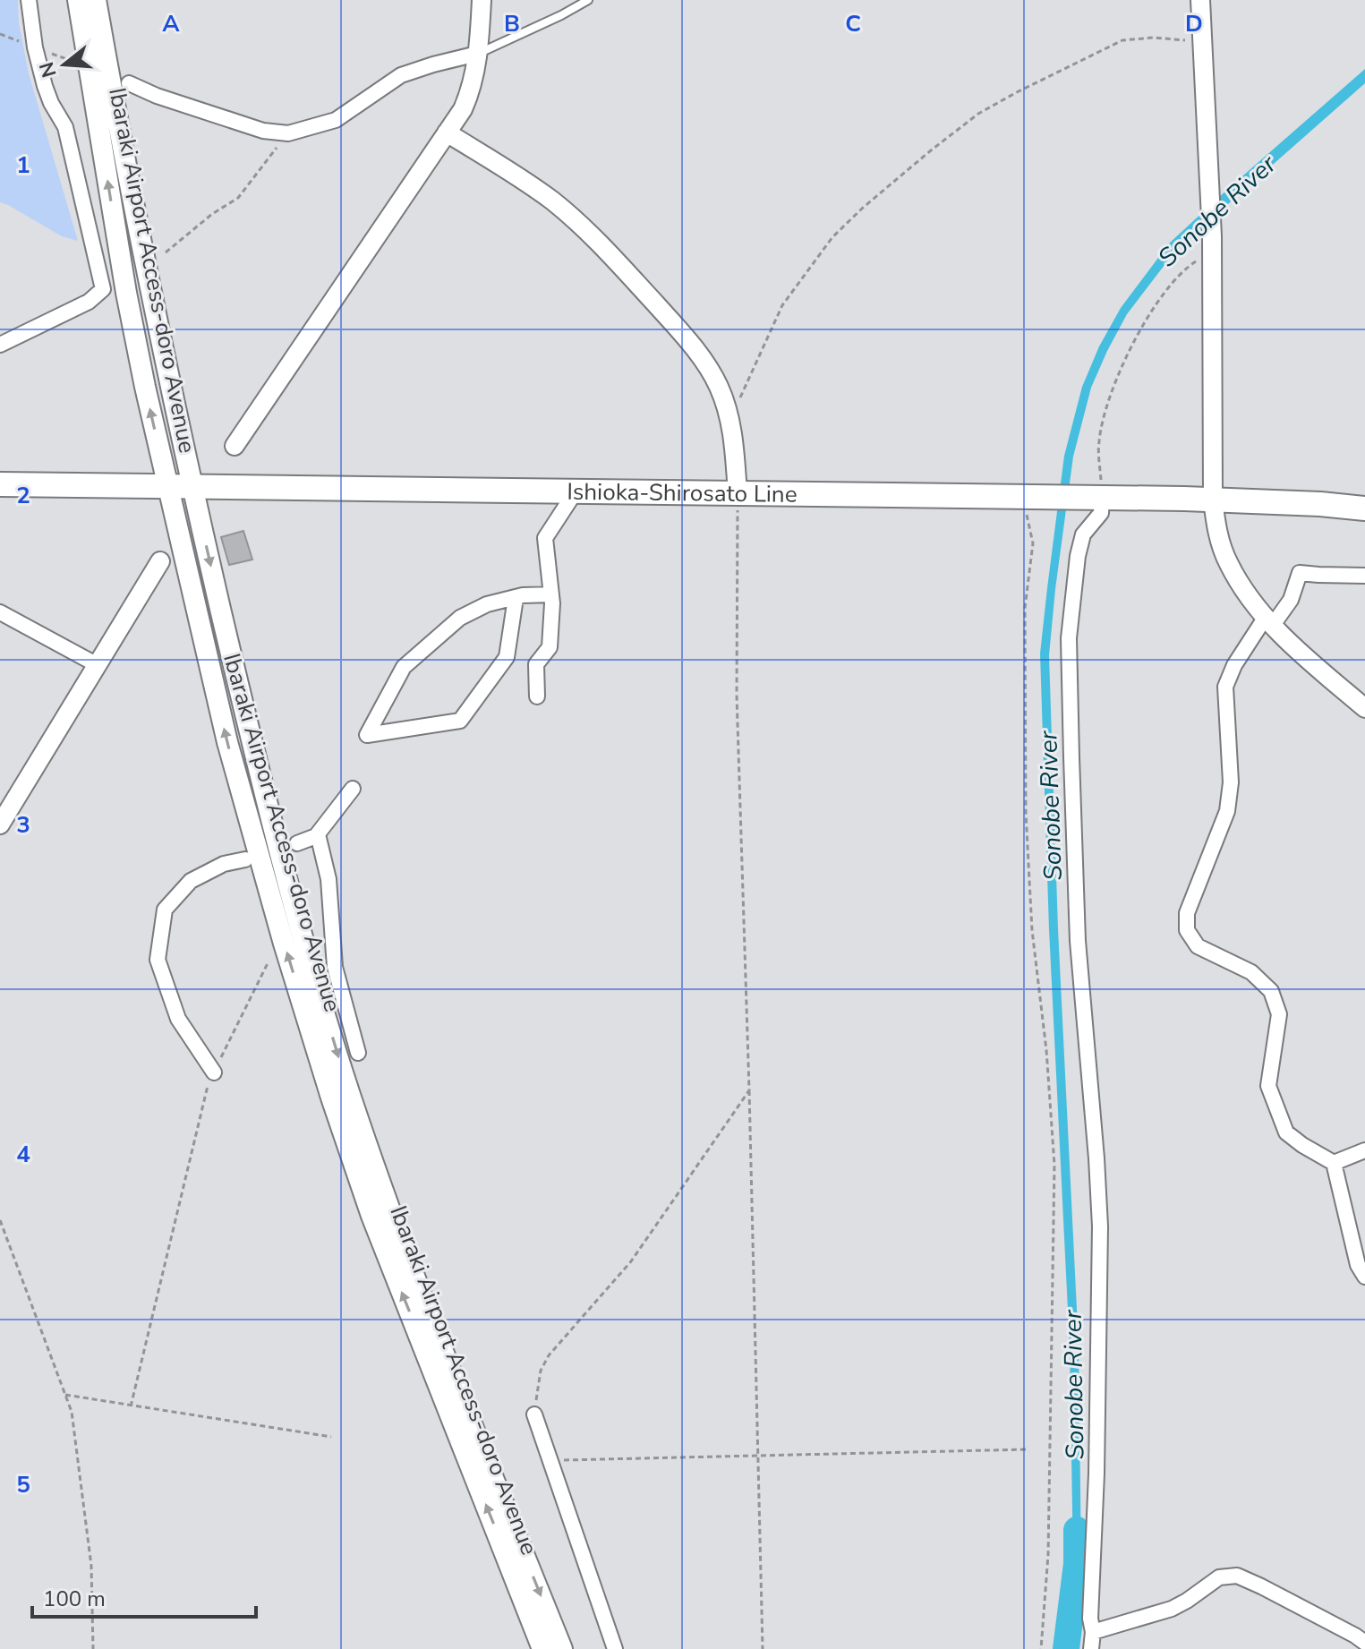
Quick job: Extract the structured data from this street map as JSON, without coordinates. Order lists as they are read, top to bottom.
{
  "streets": {
    "main road": ["Ibaraki Airport Access-doro Avenue", "Ishioka-Shirosato Line"]
  },
  "crossings": [
    ["Ibaraki Airport Access-doro Avenue", "Ishioka-Shirosato Line"]
  ],
  "water": ["Sonobe River"],
  "scale_bar": "100 m",
  "north": "left",
  "grid": {
    "columns": [
      "A",
      "B",
      "C",
      "D"
    ],
    "rows": [
      "1",
      "2",
      "3",
      "4",
      "5"
    ]
  }
}
